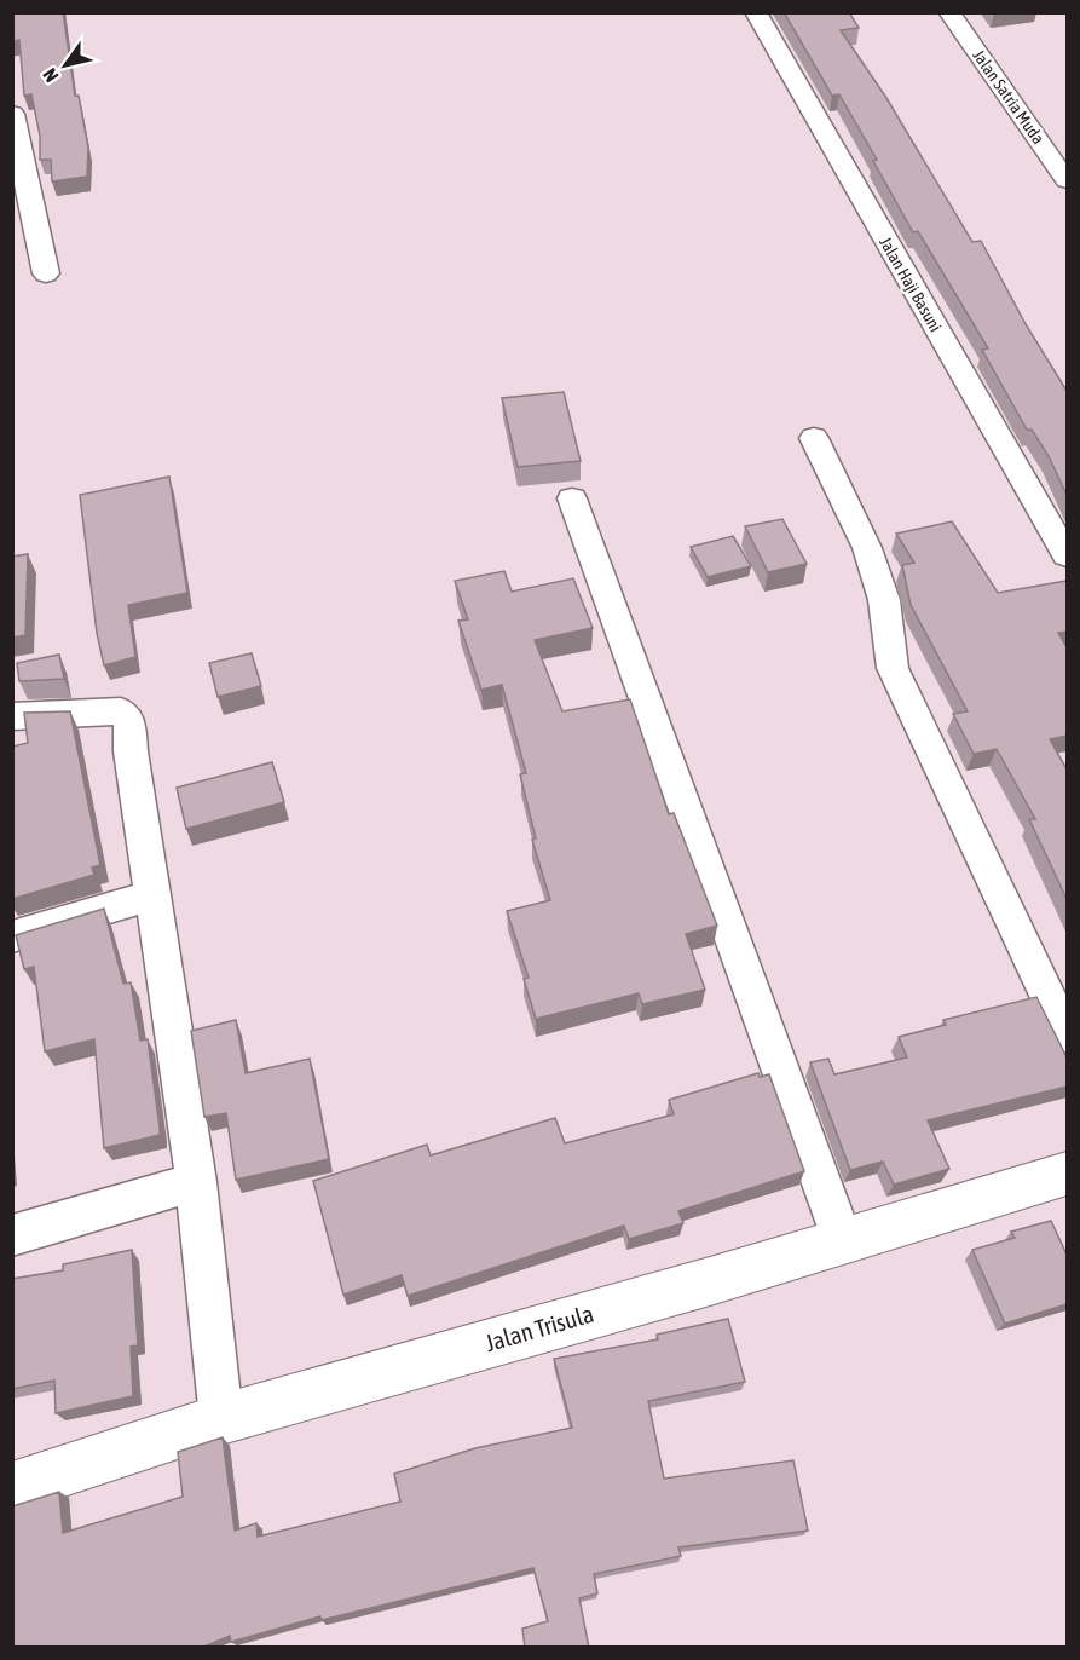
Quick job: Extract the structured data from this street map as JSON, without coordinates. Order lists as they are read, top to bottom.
{
  "streets": {
    "street": ["Jalan Satria Muda", "Jalan Haji Basuni", "Jalan Trisula"]
  },
  "north": "bottom left"
}
